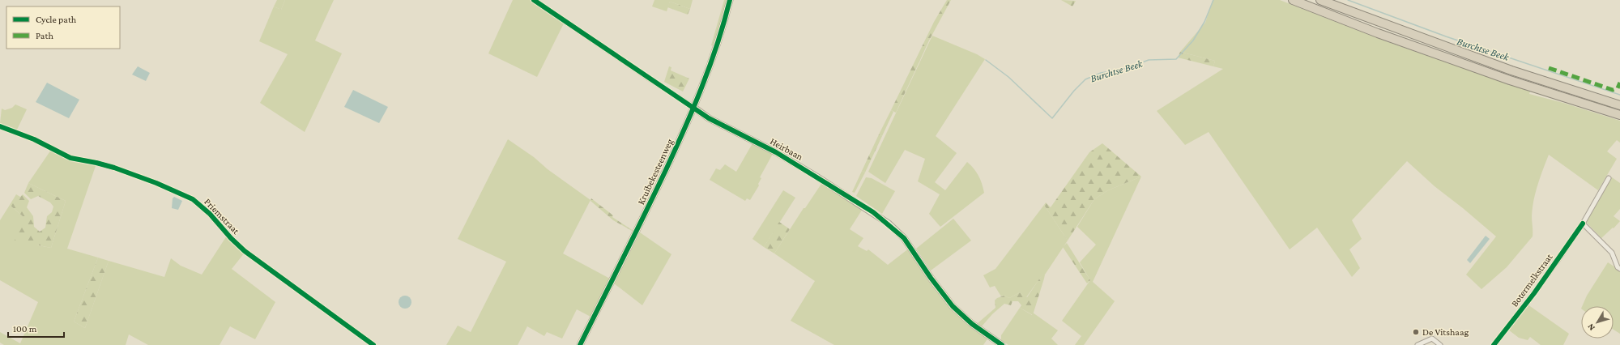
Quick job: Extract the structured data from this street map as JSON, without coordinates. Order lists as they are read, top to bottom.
{
  "streets": {
    "street": [
      "Heirbaan",
      "Kruibekesteenweg",
      "Priemstraat",
      "Botermelkstraat"
    ]
  },
  "crossings": [
    ["Heirbaan", "Kruibekesteenweg"]
  ],
  "water": ["Burchtse Beek"],
  "places": ["De Vitshaag"],
  "legend": ["Cycle path", "Path"],
  "scale_bar": "100 m",
  "north": "bottom left"
}
